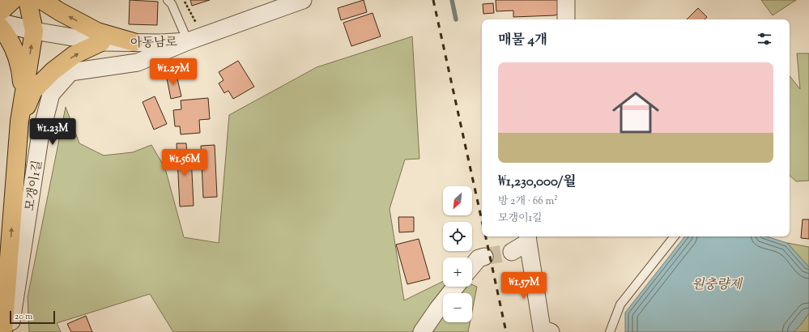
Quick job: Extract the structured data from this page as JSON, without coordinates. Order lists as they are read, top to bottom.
{
  "streets": {
    "main road": ["아동남로"],
    "street": ["모갱이1길"]
  },
  "crossings": [
    ["아동남로", "모갱이1길"]
  ],
  "water": ["원충량제"],
  "scale_bar": "20 m",
  "north": "bottom left",
  "page": {
    "heading": "매물 4개",
    "price": [
      "₩1.27M",
      "₩1.23M",
      "₩1.56M",
      "₩1.57M"
    ],
    "list": [
      {
        "name": "₩1,230,000/월",
        "note": "방 2개 · 66 m² · 모갱이1길"
      }
    ],
    "map_buttons": ["+", "−"],
    "scale": "20 m"
  }
}
